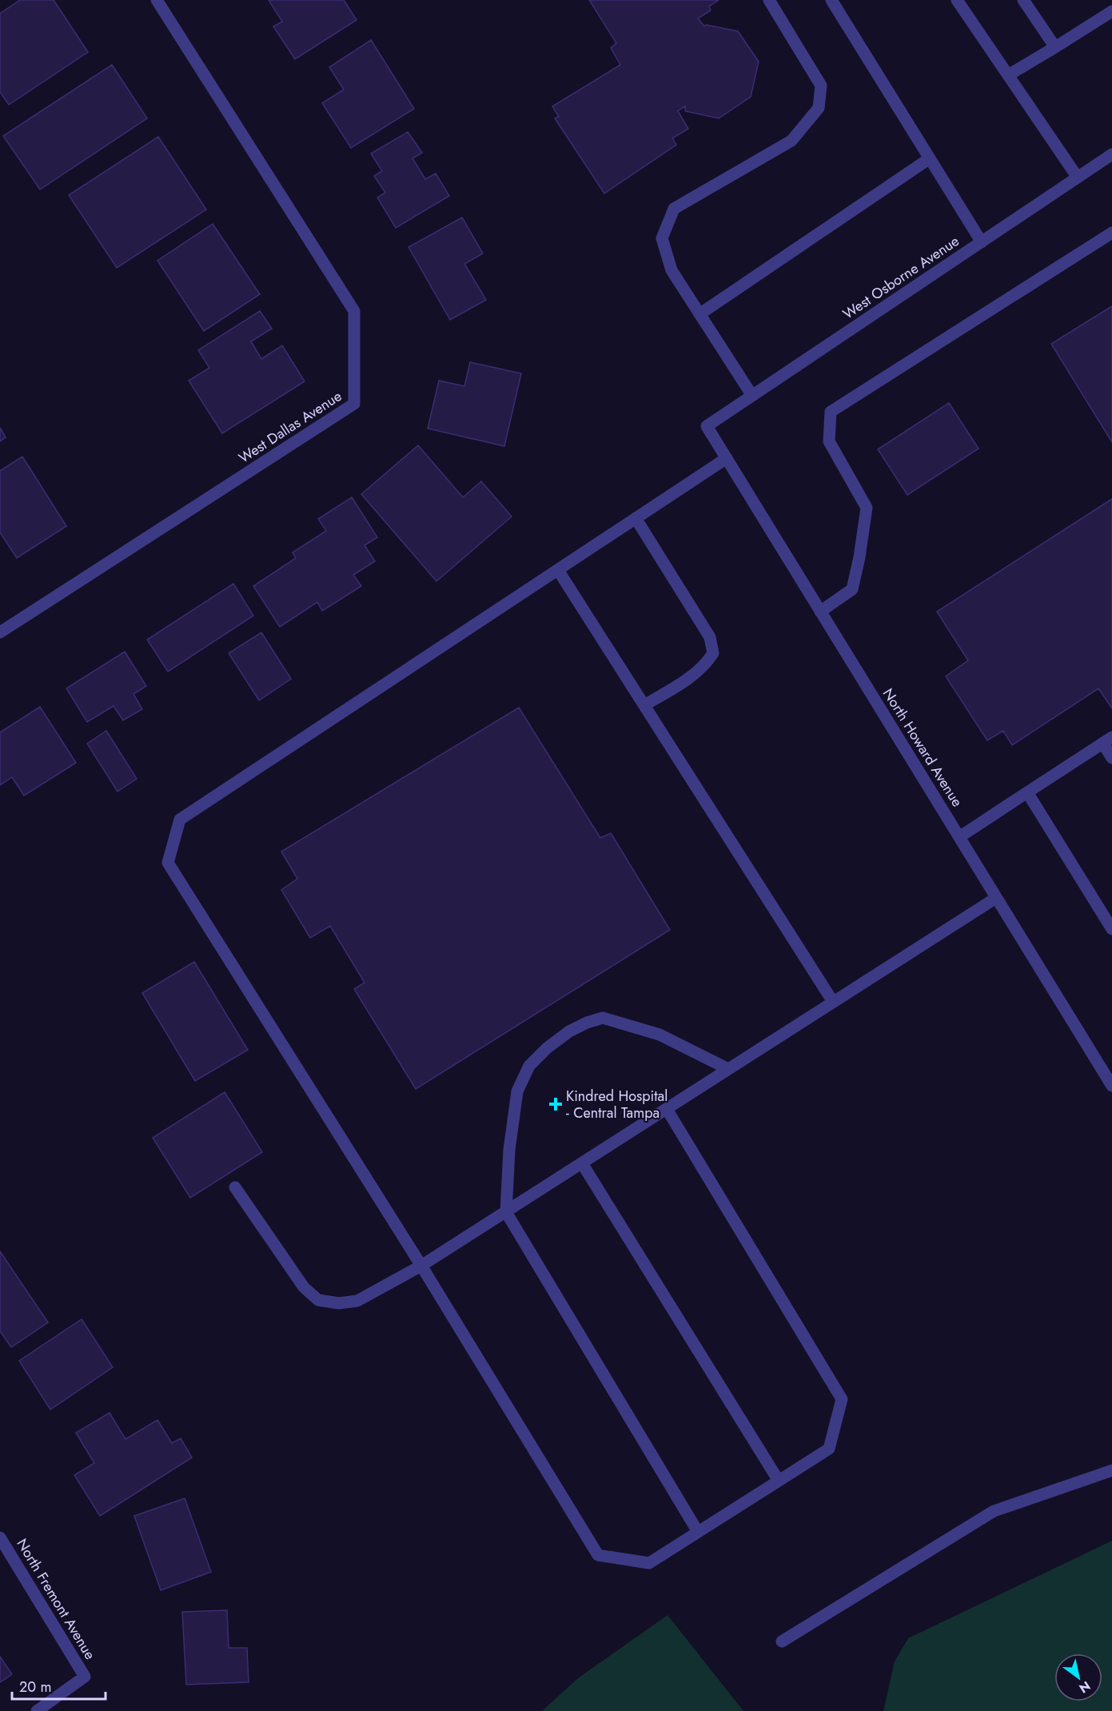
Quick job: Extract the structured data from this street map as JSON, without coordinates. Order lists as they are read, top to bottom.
{
  "streets": {
    "street": [
      "West Osborne Avenue",
      "West Dallas Avenue",
      "North Howard Avenue",
      "North Fremont Avenue"
    ]
  },
  "crossings": [
    ["West Osborne Avenue", "North Howard Avenue"]
  ],
  "places": {
    "health": ["Kindred Hospital - Central Tampa"]
  },
  "scale_bar": "20 m",
  "north": "bottom right"
}
